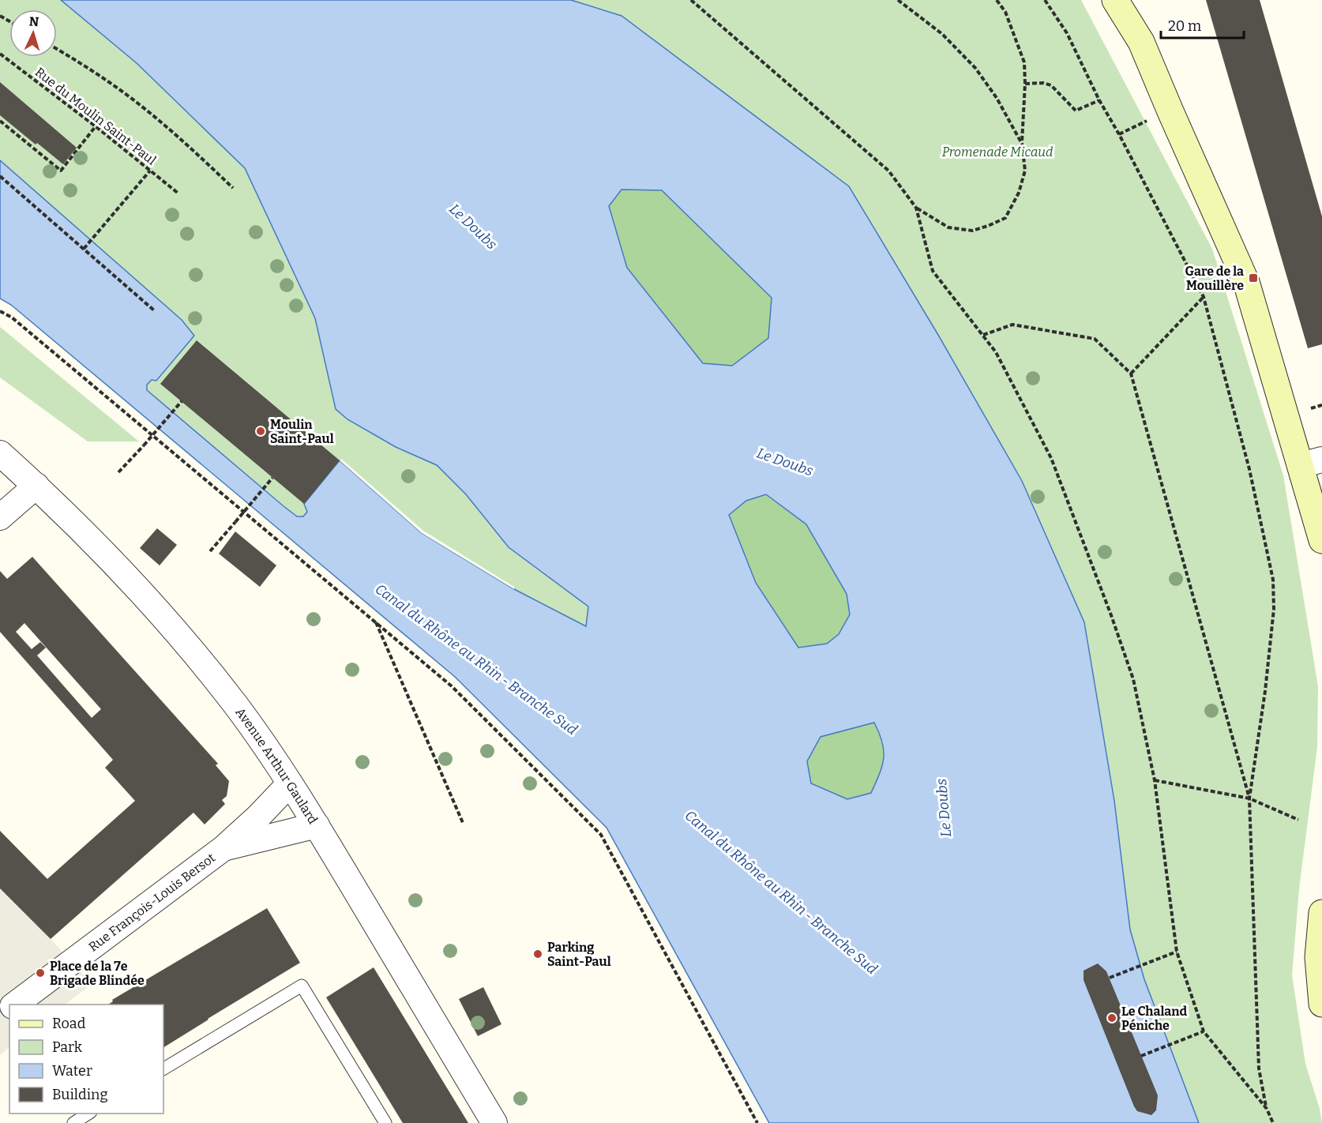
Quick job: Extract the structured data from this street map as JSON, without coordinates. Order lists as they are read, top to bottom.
{
  "streets": {
    "street": ["Avenue Arthur Gaulard", "Rue François-Louis Bersot"],
    "path": ["Rue du Moulin Saint-Paul"]
  },
  "crossings": [
    ["Avenue Arthur Gaulard", "Rue François-Louis Bersot"]
  ],
  "water": ["Le Doubs", "Canal du Rhône au Rhin - Branche Sud"],
  "parks": ["Promenade Micaud"],
  "places": {
    "transit": ["Gare de la Mouillère"],
    "other": [
      "Moulin Saint-Paul",
      "Parking Saint-Paul",
      "Place de la 7e Brigade Blindée",
      "Le Chaland Péniche"
    ]
  },
  "legend": [
    "Road",
    "Park",
    "Water",
    "Building"
  ],
  "scale_bar": "20 m",
  "north": "top"
}
